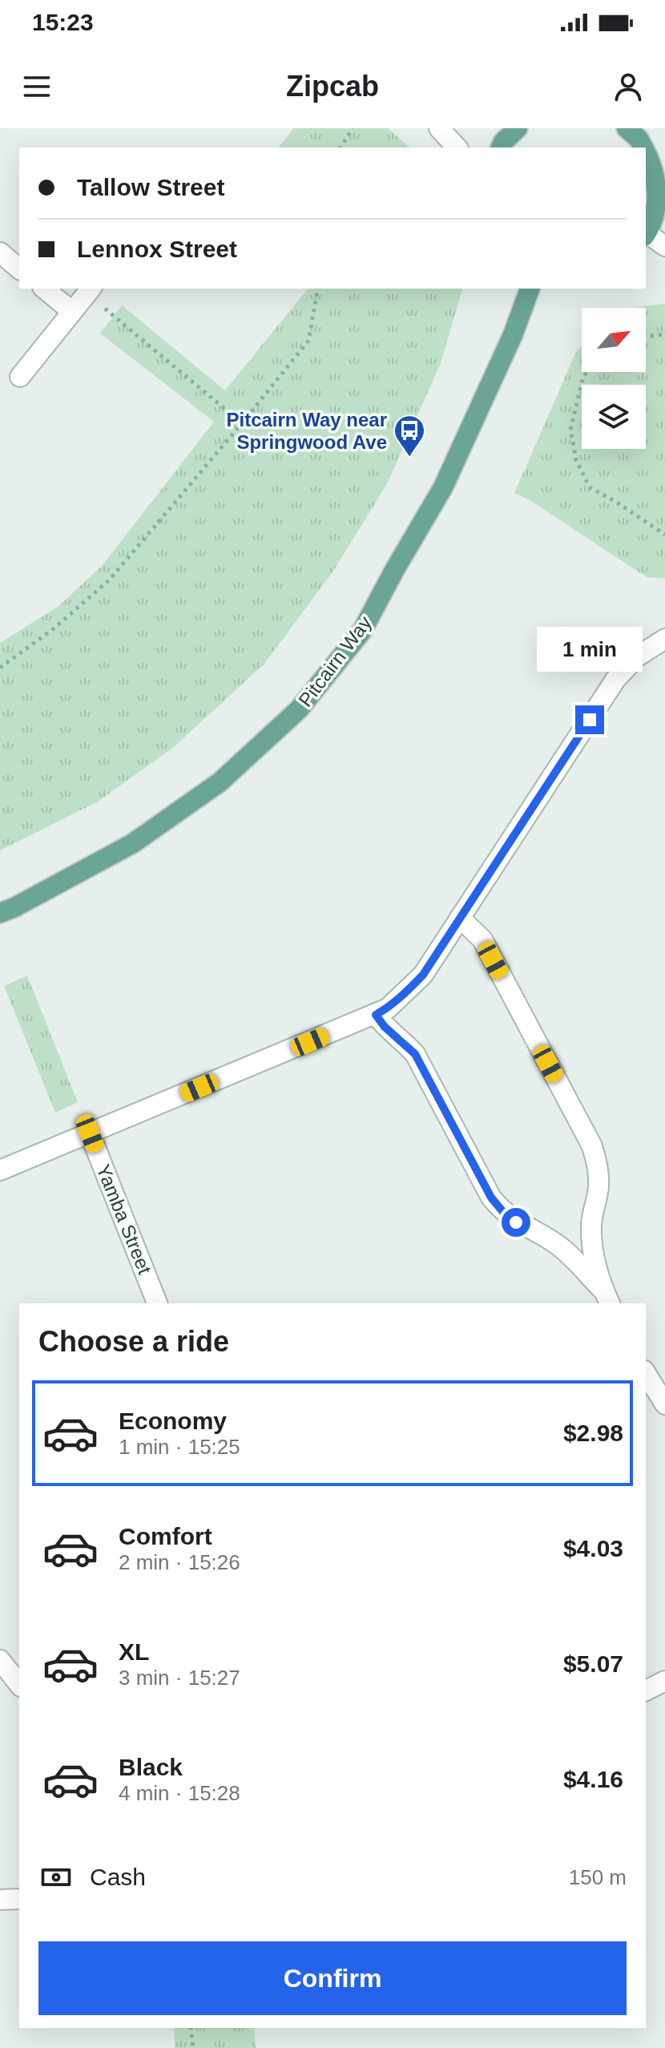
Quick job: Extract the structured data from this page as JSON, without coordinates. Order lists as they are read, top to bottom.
{
  "streets": {
    "main road": ["Pitcairn Way"],
    "street": ["Yamba Street"]
  },
  "places": {
    "bus stop": ["Pitcairn Way near Springwood Ave"]
  },
  "north": "top right",
  "page": {
    "status": "15:23",
    "header": "Zipcab",
    "banner": ["Tallow Street", "Lennox Street"],
    "bubble": "1 min",
    "heading": "Choose a ride",
    "list": [
      {
        "name": "Economy",
        "note": "1 min · 15:25",
        "value": "$2.98"
      },
      {
        "name": "Comfort",
        "note": "2 min · 15:26",
        "value": "$4.03"
      },
      {
        "name": "XL",
        "note": "3 min · 15:27",
        "value": "$5.07"
      },
      {
        "name": "Black",
        "note": "4 min · 15:28",
        "value": "$4.16"
      }
    ],
    "pay": ["Cash", "150 m"],
    "buttons": "Confirm"
  }
}
